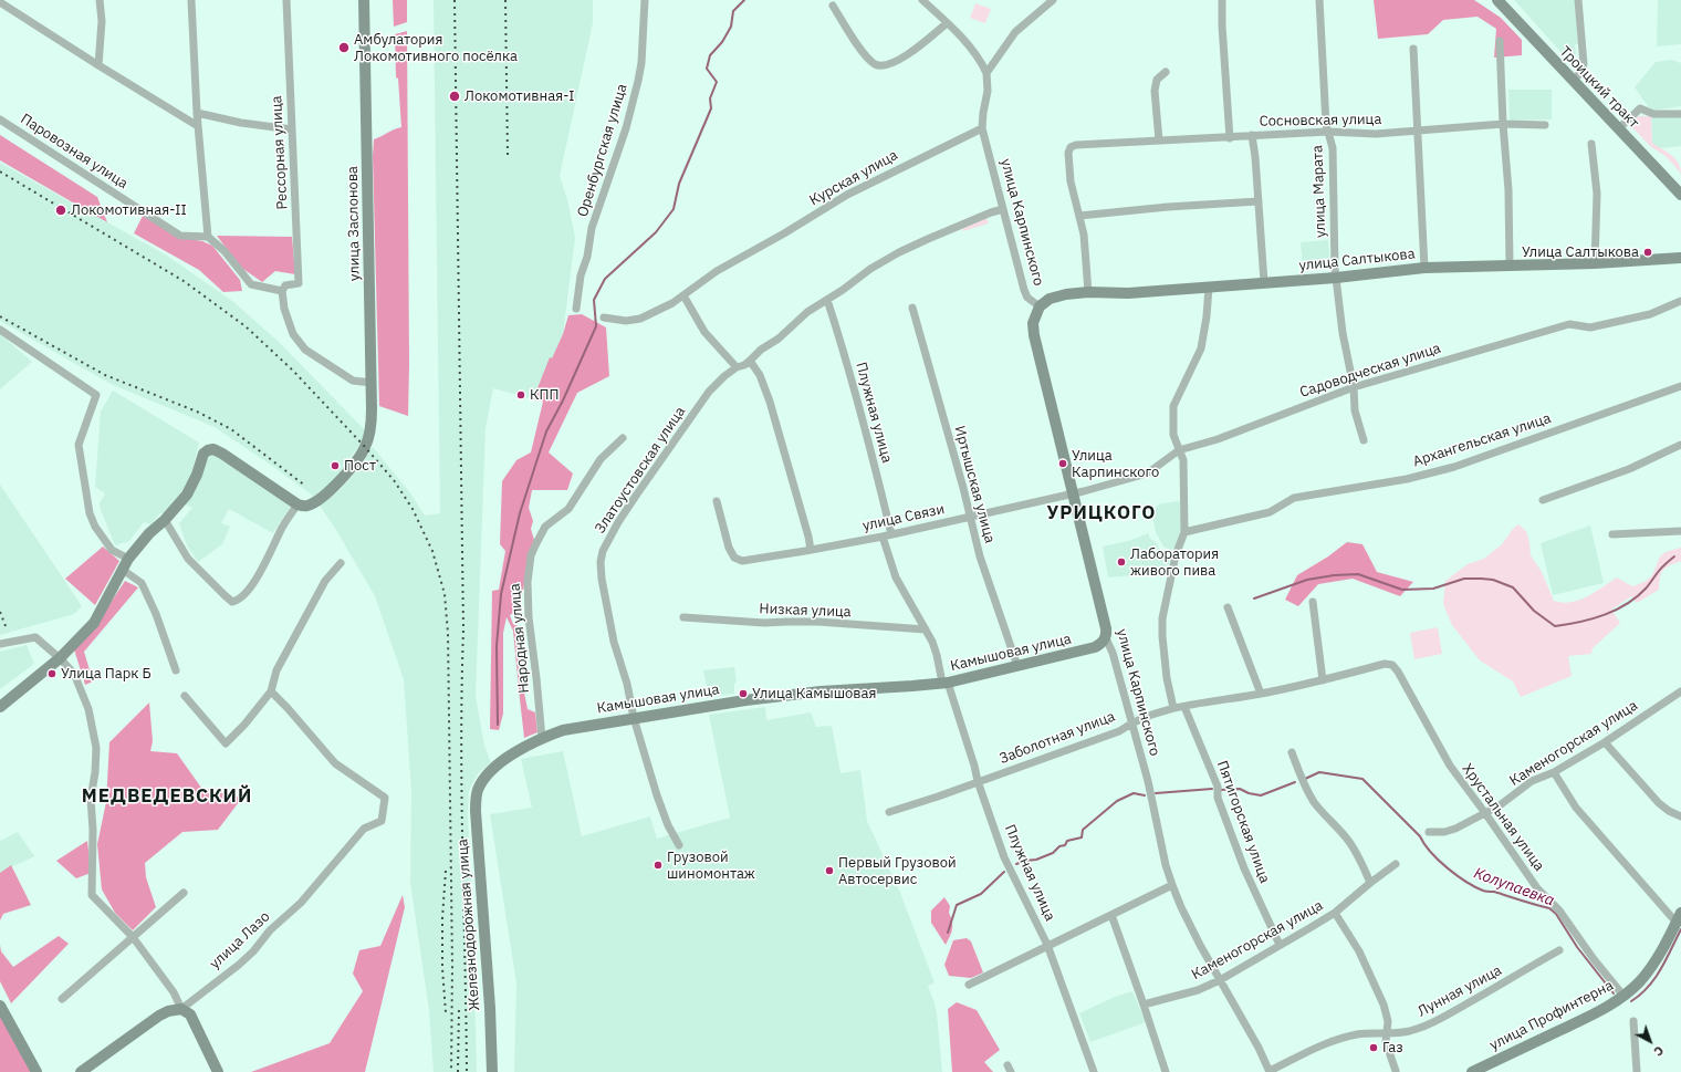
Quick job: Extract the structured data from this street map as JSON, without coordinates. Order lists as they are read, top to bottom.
{
  "streets": {
    "main road": [
      "Троицкий тракт",
      "улица Карпинского",
      "улица Заслонова",
      "улица Салтыкова",
      "Камышовая улица",
      "Железнодорожная улица",
      "улица Лазо",
      "улица Профинтерна"
    ],
    "street": [
      "Сосновская улица",
      "Оренбургская улица",
      "Паровозная улица",
      "Рессорная улица",
      "Курская улица",
      "улица Марата",
      "Садоводческая улица",
      "Плужная улица",
      "Архангельская улица",
      "Златоустовская улица",
      "Иртышская улица",
      "улица Связи",
      "Низкая улица",
      "Народная улица",
      "Заболотная улица",
      "Каменогорская улица",
      "Хрустальная улица",
      "Пятигорская улица",
      "Лунная улица"
    ]
  },
  "crossings": [
    ["Сосновская улица", "улица Марата"],
    ["Курская улица", "улица Карпинского"],
    ["улица Марата", "улица Салтыкова"],
    ["улица Марата", "Садоводческая улица"],
    ["улица Карпинского", "улица Салтыкова"],
    ["улица Карпинского", "Садоводческая улица"],
    ["улица Карпинского", "Златоустовская улица"],
    ["улица Карпинского", "улица Связи"],
    ["улица Карпинского", "Камышовая улица"],
    ["улица Карпинского", "Заболотная улица"],
    ["улица Карпинского", "Каменогорская улица"],
    ["улица Карпинского", "Лунная улица"],
    ["Садоводческая улица", "улица Связи"],
    ["Плужная улица", "Златоустовская улица"],
    ["Плужная улица", "улица Связи"],
    ["Плужная улица", "Низкая улица"],
    ["Плужная улица", "Камышовая улица"],
    ["Плужная улица", "Заболотная улица"],
    ["Златоустовская улица", "Камышовая улица"],
    ["Иртышская улица", "улица Связи"],
    ["Иртышская улица", "Камышовая улица"],
    ["Народная улица", "Камышовая улица"],
    ["Камышовая улица", "Железнодорожная улица"],
    ["Заболотная улица", "Хрустальная улица"],
    ["Заболотная улица", "Пятигорская улица"],
    ["Каменогорская улица", "Хрустальная улица"],
    ["Каменогорская улица", "Пятигорская улица"],
    ["Хрустальная улица", "улица Профинтерна"]
  ],
  "districts": ["УРИЦКОГО", "МЕДВЕДЕВСКИЙ"],
  "water": ["Колупаевка"],
  "places": [
    "Амбулатория Локомотивного посёлка",
    "Локомотивная-I",
    "Локомотивная-II",
    "Улица Салтыкова",
    "КПП",
    "Улица Карпинского",
    "Пост",
    "Лаборатория живого пива",
    "Улица Парк Б",
    "Улица Камышовая",
    "Грузовой шиномонтаж",
    "Первый Грузовой Автосервис",
    "Газ"
  ],
  "north": "bottom right"
}
